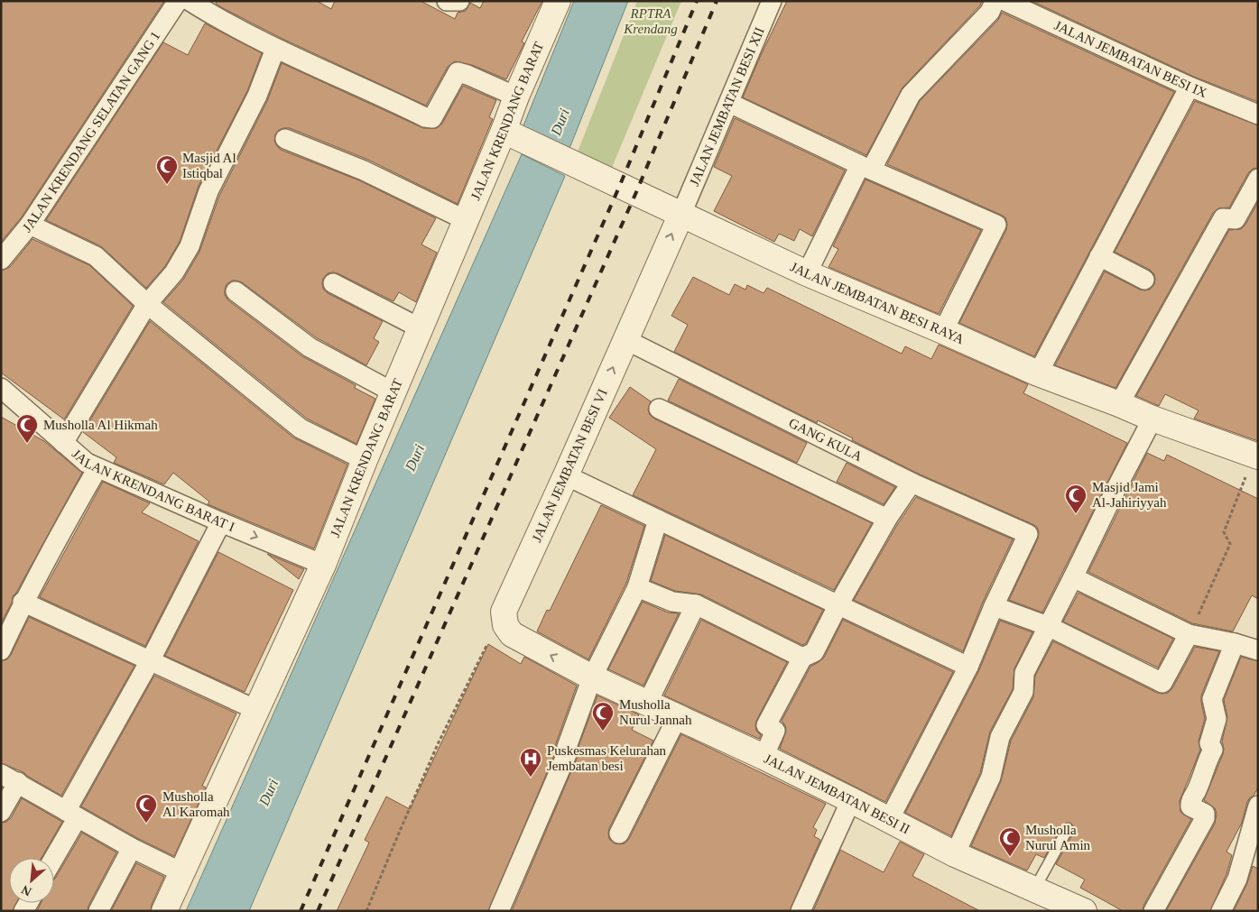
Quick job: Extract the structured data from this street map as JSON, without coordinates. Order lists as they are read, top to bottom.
{
  "streets": {
    "street": [
      "JALAN JEMBATAN BESI IX",
      "JALAN JEMBATAN BESI XII",
      "JALAN KRENDANG BARAT",
      "JALAN KRENDANG SELATAN GANG 1",
      "JALAN JEMBATAN BESI RAYA",
      "GANG KULA",
      "JALAN JEMBATAN BESI VI",
      "JALAN KRENDANG BARAT I",
      "JALAN JEMBATAN BESI II"
    ]
  },
  "crossings": [
    ["JALAN JEMBATAN BESI XII", "JALAN JEMBATAN BESI RAYA"],
    ["JALAN JEMBATAN BESI XII", "JALAN JEMBATAN BESI VI"],
    ["JALAN KRENDANG BARAT", "JALAN JEMBATAN BESI RAYA"],
    ["JALAN KRENDANG BARAT", "JALAN KRENDANG BARAT I"],
    ["JALAN JEMBATAN BESI RAYA", "JALAN JEMBATAN BESI VI"],
    ["GANG KULA", "JALAN JEMBATAN BESI VI"]
  ],
  "one_way": ["JALAN JEMBATAN BESI VI"],
  "water": ["Duri"],
  "parks": ["RPTRA Krendang"],
  "places": {
    "mosque": [
      "Masjid Al Istiqbal",
      "Musholla Al Hikmah",
      "Masjid Jami Al-Jahiriyyah",
      "Musholla Nurul Jannah",
      "Musholla Al Karomah",
      "Musholla Nurul Amin"
    ],
    "hospital": ["Puskesmas Kelurahan Jembatan besi"]
  },
  "north": "bottom left"
}
